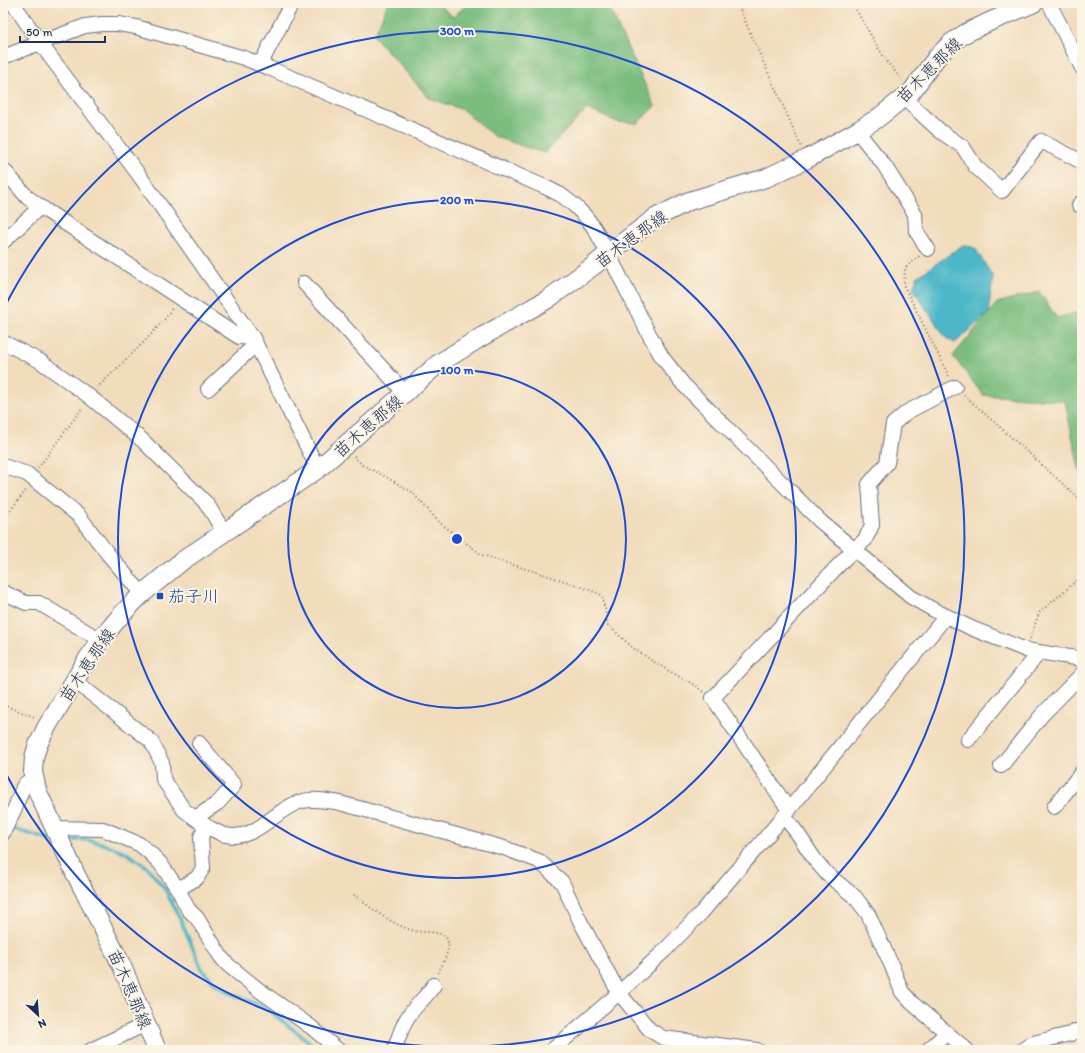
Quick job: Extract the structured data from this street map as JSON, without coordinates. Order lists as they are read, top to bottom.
{
  "streets": {
    "main road": ["苗木恵那線"]
  },
  "places": {
    "transit": ["茄子川"]
  },
  "scale_bar": "50 m",
  "north": "bottom right",
  "rings": ["300 m", "200 m", "100 m"]
}
